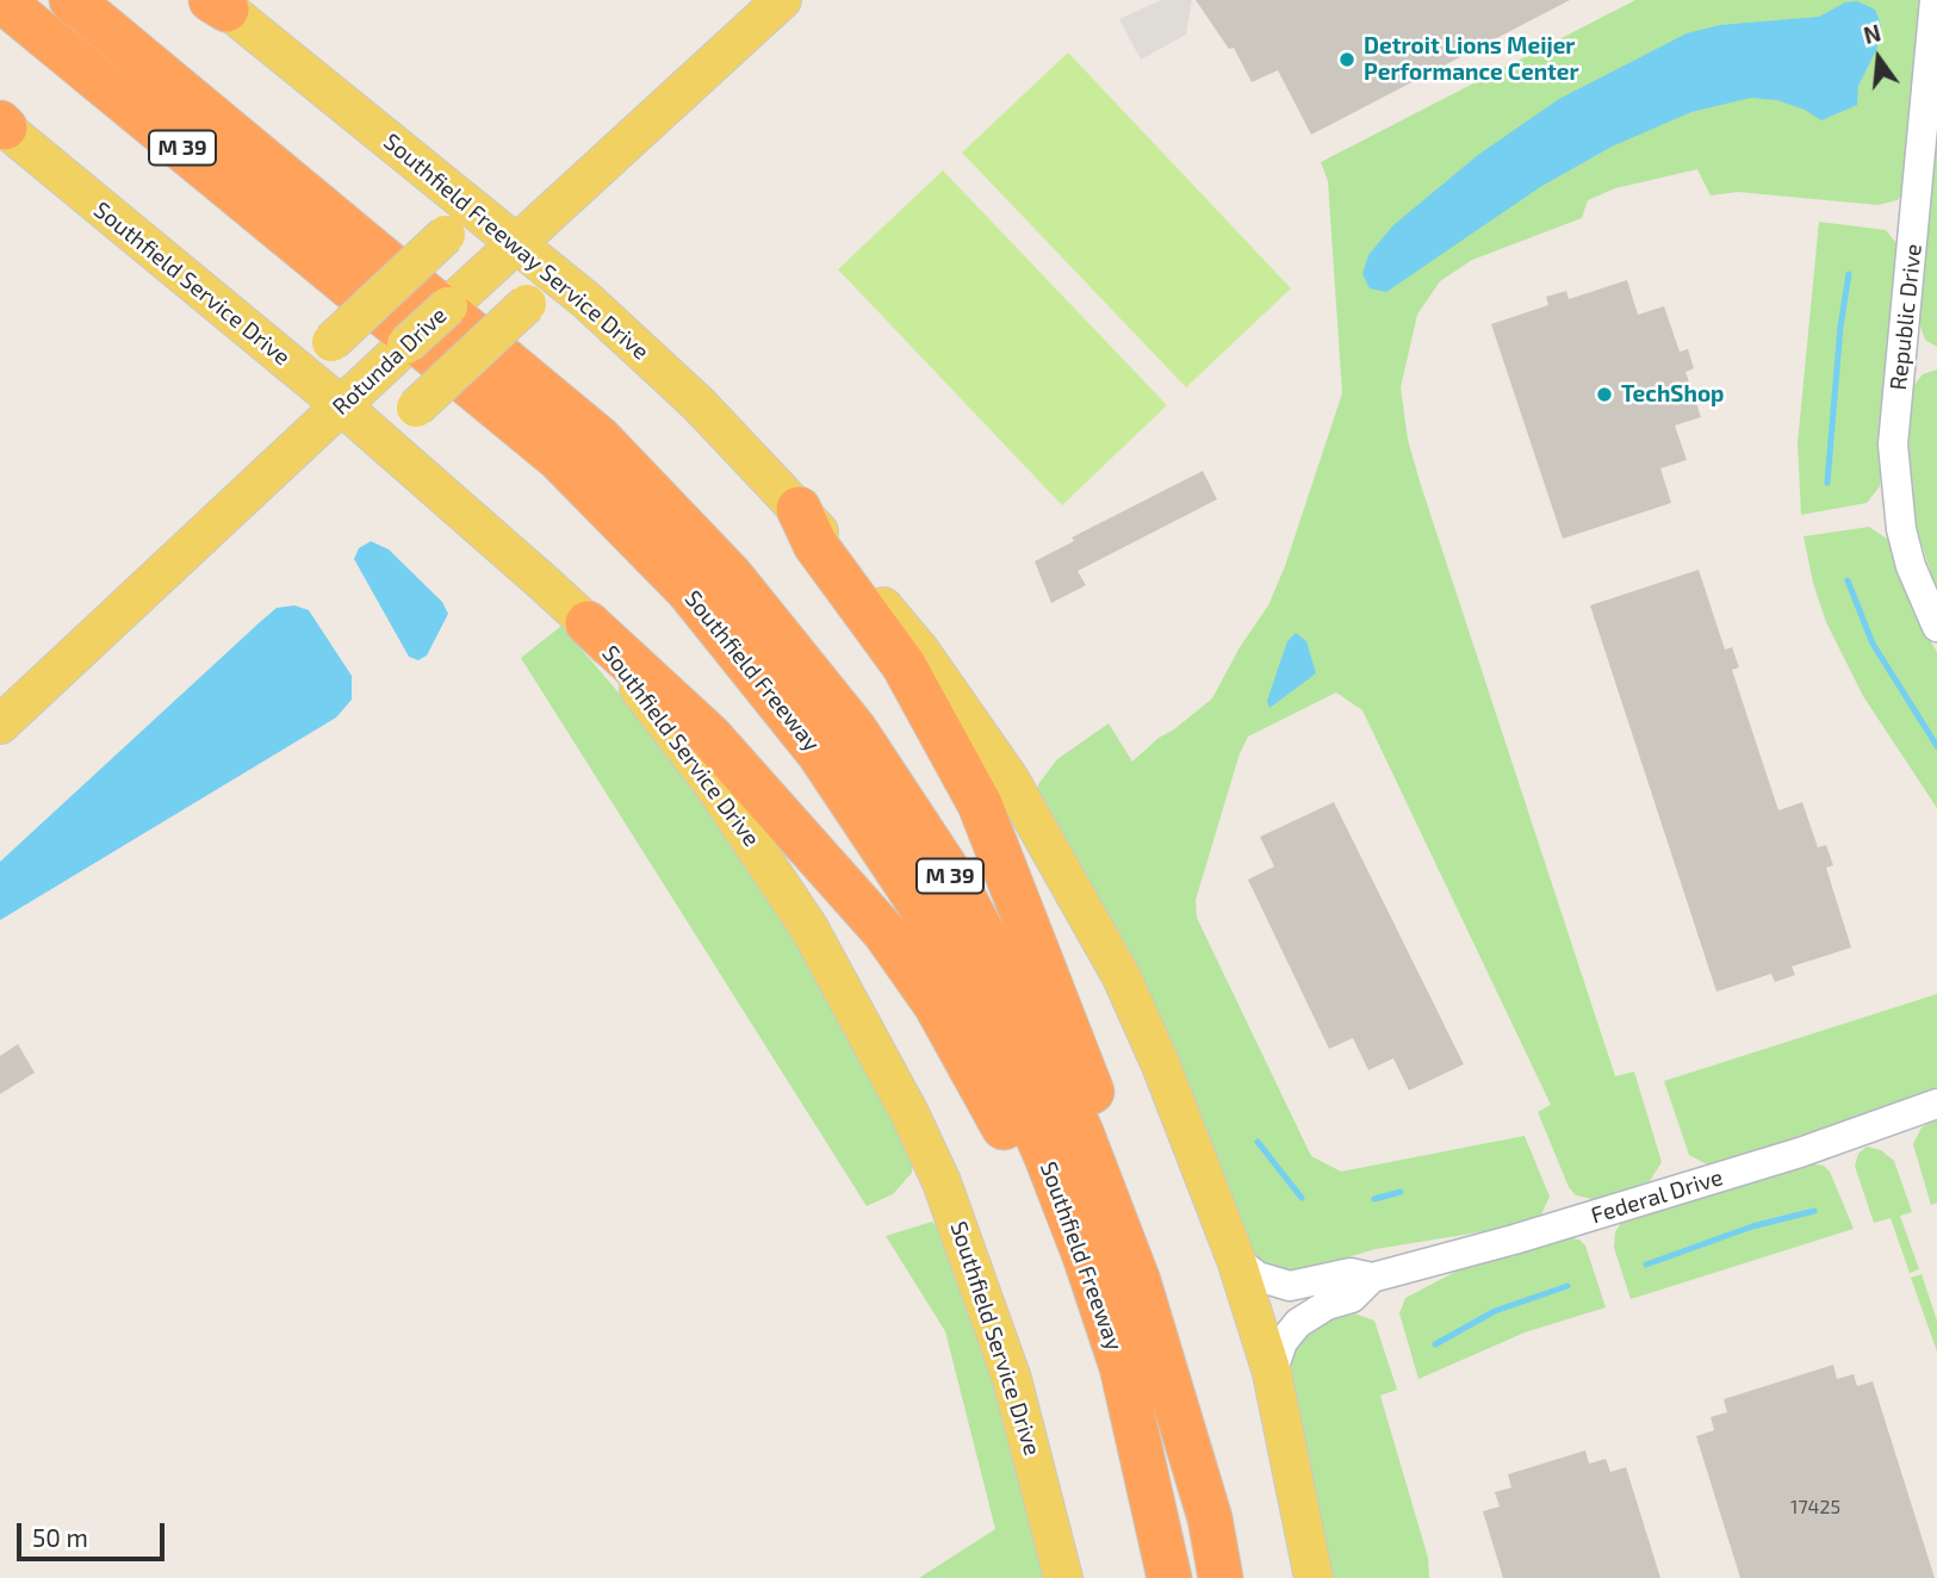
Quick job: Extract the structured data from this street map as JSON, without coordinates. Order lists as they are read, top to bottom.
{
  "streets": {
    "highway": ["M 39", "Southfield Freeway"],
    "main road": ["Southfield Freeway Service Drive", "Southfield Service Drive", "Rotunda Drive"],
    "street": ["Republic Drive", "Federal Drive"]
  },
  "crossings": [
    ["Southfield Freeway Service Drive", "Rotunda Drive"],
    ["Southfield Freeway Service Drive", "Federal Drive"],
    ["Southfield Service Drive", "Rotunda Drive"]
  ],
  "places": ["Detroit Lions Meijer Performance Center", "TechShop"],
  "house_numbers": ["17425"],
  "scale_bar": "50 m",
  "north": "top"
}
